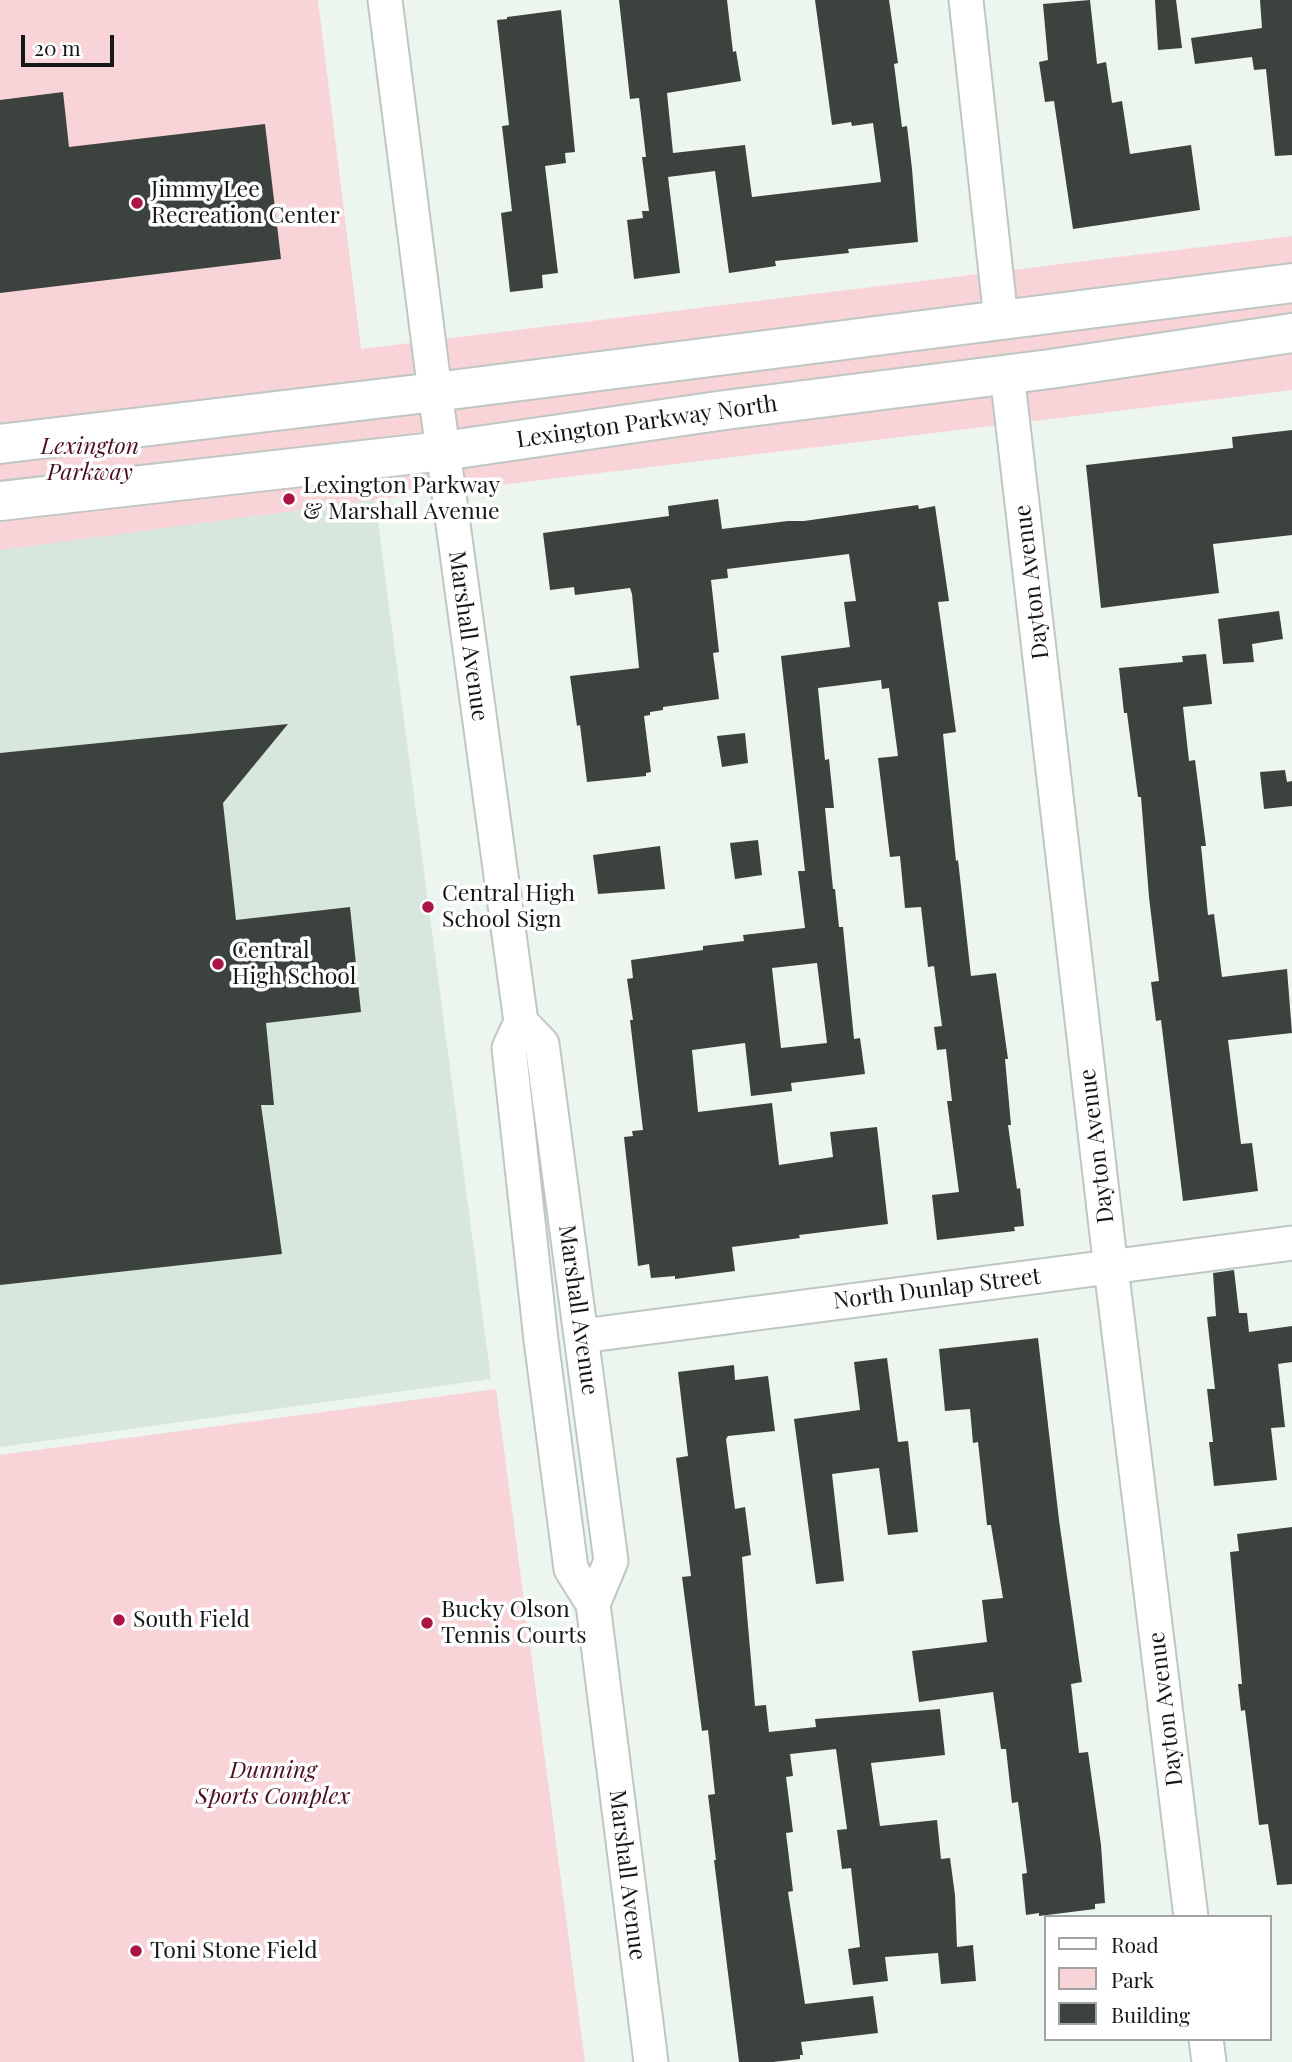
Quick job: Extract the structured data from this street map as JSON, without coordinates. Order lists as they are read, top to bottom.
{
  "streets": {
    "main road": ["Lexington Parkway North"],
    "street": ["Dayton Avenue", "Marshall Avenue", "North Dunlap Street"]
  },
  "crossings": [
    ["Lexington Parkway North", "Dayton Avenue"],
    ["Lexington Parkway North", "Marshall Avenue"],
    ["Dayton Avenue", "North Dunlap Street"],
    ["Marshall Avenue", "North Dunlap Street"]
  ],
  "parks": ["Lexington Parkway", "Dunning Sports Complex"],
  "places": [
    "Jimmy Lee Recreation Center",
    "Lexington Parkway & Marshall Avenue",
    "Central High School Sign",
    "Central High School",
    "South Field",
    "Bucky Olson Tennis Courts",
    "Toni Stone Field"
  ],
  "legend": ["Road", "Park", "Building"],
  "scale_bar": "20 m"
}
